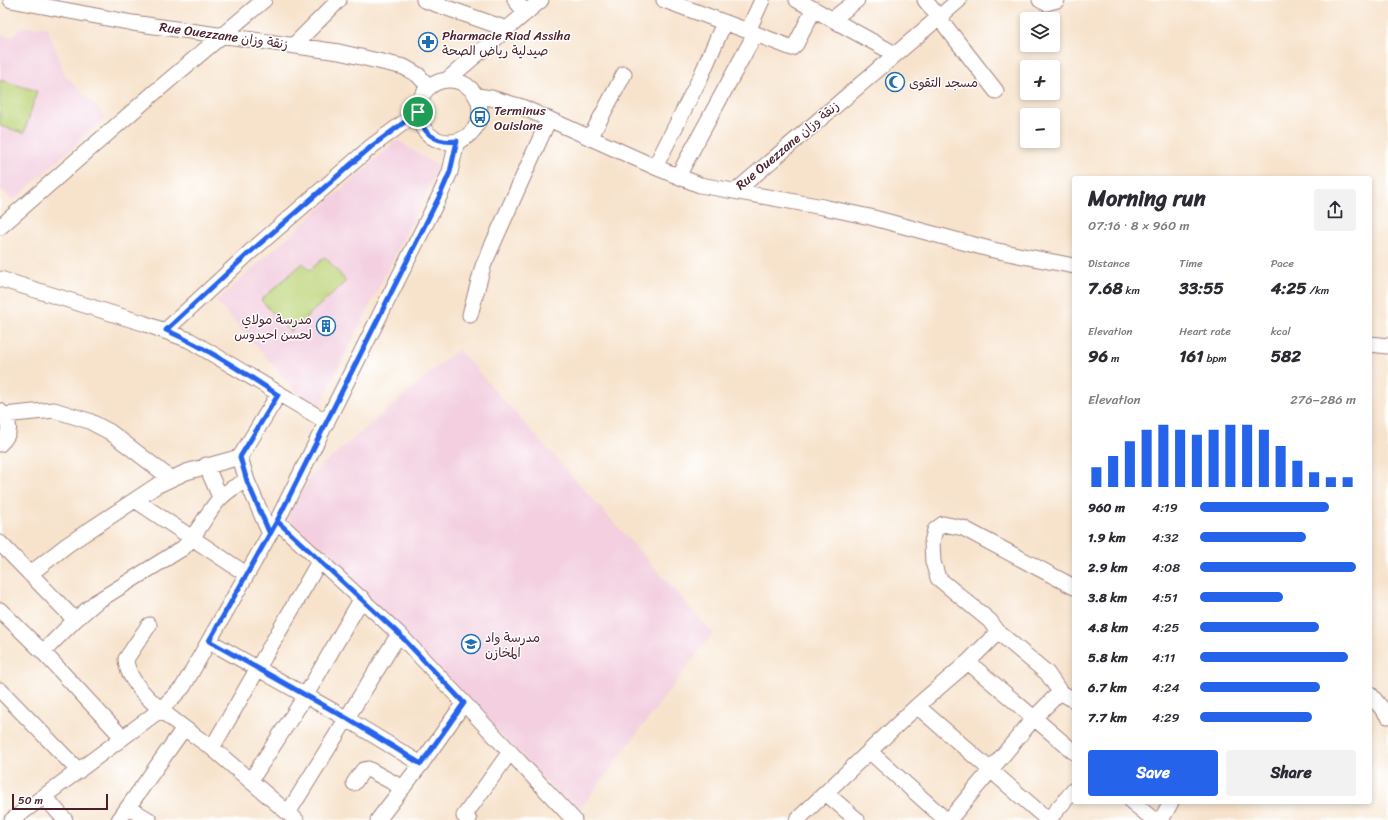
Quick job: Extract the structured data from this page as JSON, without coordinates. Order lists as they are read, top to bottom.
{
  "streets": {
    "street": ["Rue Ouezzane زنقة وزان"]
  },
  "places": {
    "pharmacy": ["Pharmacie Riad Assiha صيدلية رياض الصحة"],
    "mosque": ["مسجد التقوى"],
    "bus stop": ["Terminus Ouislane"],
    "building": ["مدرسة مولاي لحسن احيدوس"],
    "school or university": ["مدرسة واد المخازن"]
  },
  "scale_bar": "50 m",
  "page": {
    "map_buttons": ["+", "−"],
    "heading": ["Morning run", "07:16 · 8 × 960 m"],
    "stats": [
      ["Distance", "7.68 km"],
      ["Time", "33:55"],
      ["Pace", "4:25 /km"],
      ["Elevation", "96 m"],
      ["Heart rate", "161 bpm"],
      ["kcal", "582"]
    ],
    "chart": ["Elevation", "276–286 m"],
    "list": [
      {
        "name": "960 m",
        "note": "4:19"
      },
      {
        "name": "1.9 km",
        "note": "4:32"
      },
      {
        "name": "2.9 km",
        "note": "4:08"
      },
      {
        "name": "3.8 km",
        "note": "4:51"
      },
      {
        "name": "4.8 km",
        "note": "4:25"
      },
      {
        "name": "5.8 km",
        "note": "4:11"
      },
      {
        "name": "6.7 km",
        "note": "4:24"
      },
      {
        "name": "7.7 km",
        "note": "4:29"
      }
    ],
    "buttons": ["Save", "Share"],
    "scale": "50 m"
  }
}
